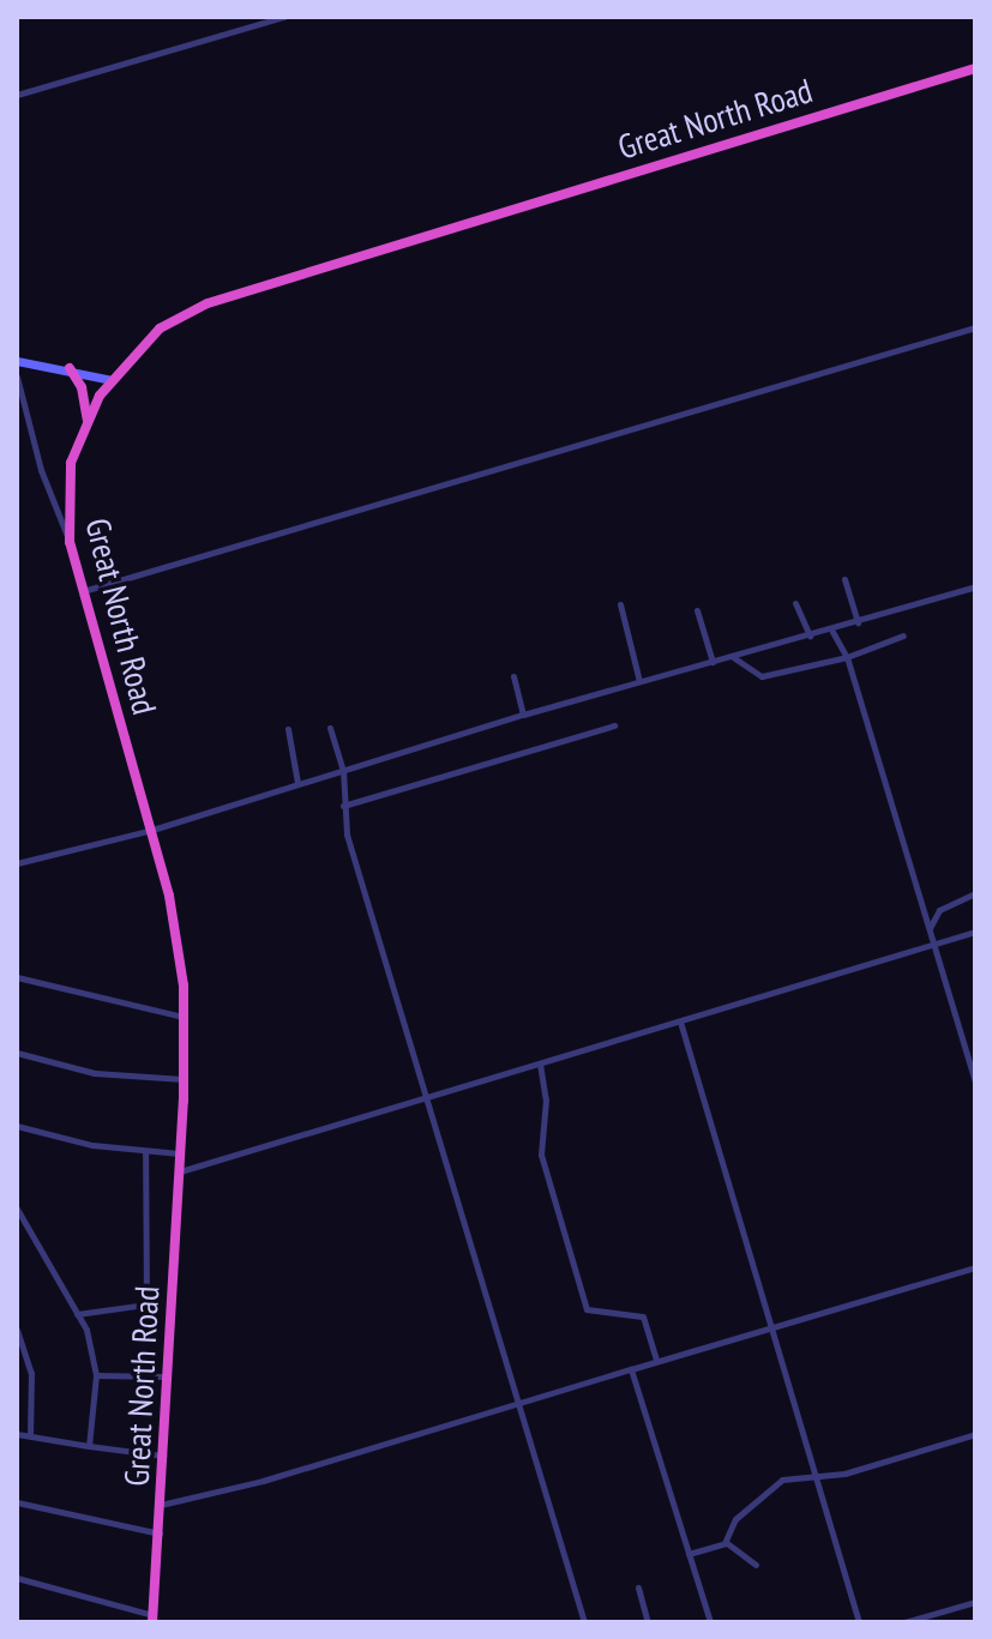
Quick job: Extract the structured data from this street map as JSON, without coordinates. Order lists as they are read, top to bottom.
{
  "streets": {
    "highway": ["Great North Road"]
  }
}
